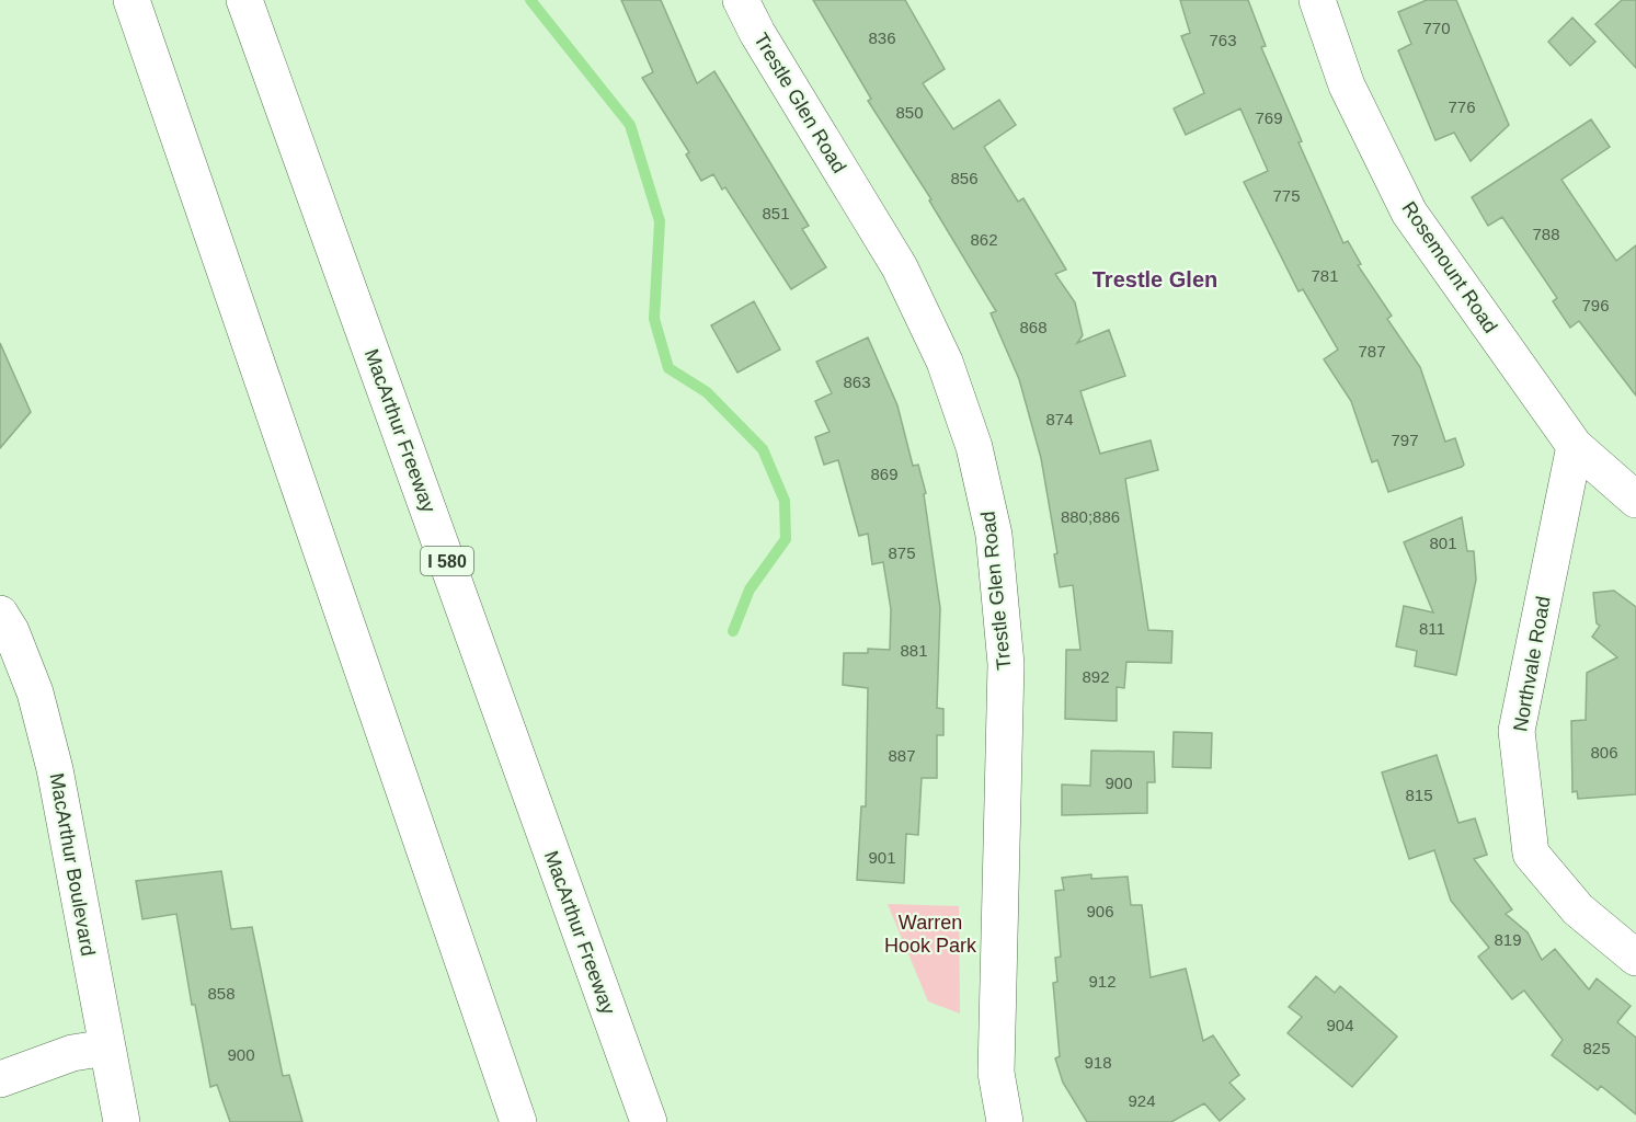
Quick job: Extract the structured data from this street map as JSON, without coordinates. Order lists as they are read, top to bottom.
{
  "streets": {
    "main road": [
      "Trestle Glen Road",
      "Rosemount Road",
      "MacArthur Freeway",
      "I 580",
      "Northvale Road",
      "MacArthur Boulevard"
    ]
  },
  "crossings": [
    ["Rosemount Road", "Northvale Road"]
  ],
  "districts": ["Trestle Glen"],
  "parks": ["Warren Hook Park"],
  "house_numbers": [
    "770",
    "836",
    "763",
    "776",
    "850",
    "769",
    "856",
    "775",
    "851",
    "788",
    "862",
    "781",
    "796",
    "868",
    "787",
    "863",
    "874",
    "797",
    "869",
    "880;886",
    "801",
    "875",
    "811",
    "881",
    "892",
    "806",
    "887",
    "900",
    "815",
    "901",
    "906",
    "819",
    "912",
    "858",
    "904",
    "825",
    "900",
    "918",
    "924"
  ]
}
